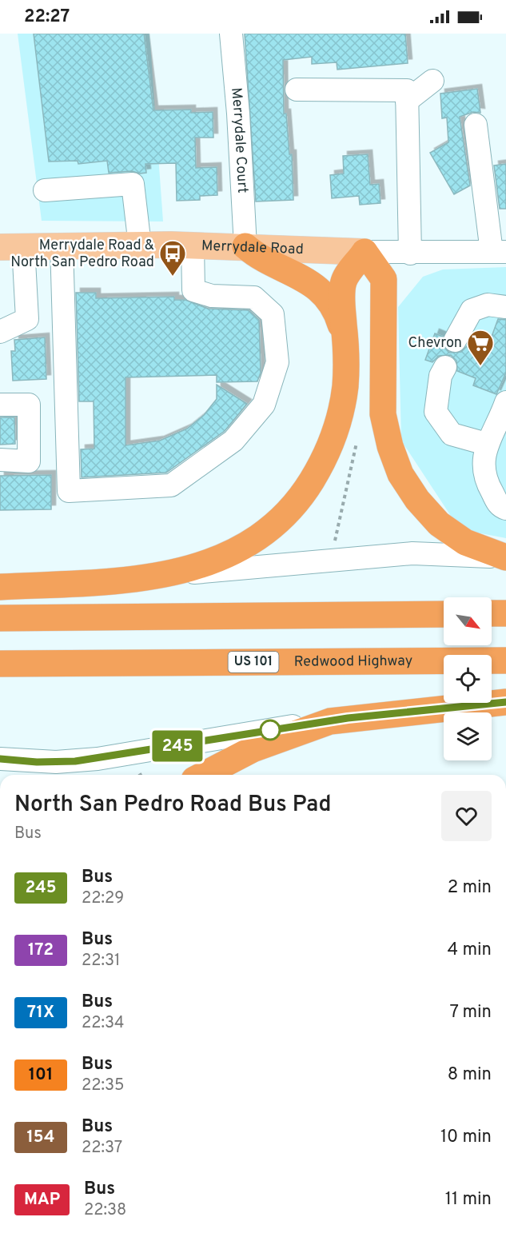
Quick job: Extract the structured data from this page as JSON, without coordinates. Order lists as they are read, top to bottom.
{
  "streets": {
    "highway": ["Redwood Highway", "US 101"],
    "main road": ["Merrydale Road"],
    "street": ["Merrydale Court"]
  },
  "crossings": [
    ["Merrydale Court", "Merrydale Road"]
  ],
  "places": {
    "bus stop": ["Merrydale Road & North San Pedro Road"],
    "supermarket": ["Chevron"]
  },
  "lines": ["bus line 245"],
  "north": "bottom right",
  "page": {
    "status": "22:27",
    "on_map": "245",
    "heading": ["North San Pedro Road Bus Pad", "Bus"],
    "list": [
      {
        "mark": "245",
        "name": "Bus",
        "note": "22:29",
        "value": "2 min"
      },
      {
        "mark": "172",
        "name": "Bus",
        "note": "22:31",
        "value": "4 min"
      },
      {
        "mark": "71X",
        "name": "Bus",
        "note": "22:34",
        "value": "7 min"
      },
      {
        "mark": "101",
        "name": "Bus",
        "note": "22:35",
        "value": "8 min"
      },
      {
        "mark": "154",
        "name": "Bus",
        "note": "22:37",
        "value": "10 min"
      },
      {
        "mark": "MAP",
        "name": "Bus",
        "note": "22:38",
        "value": "11 min"
      }
    ]
  }
}
